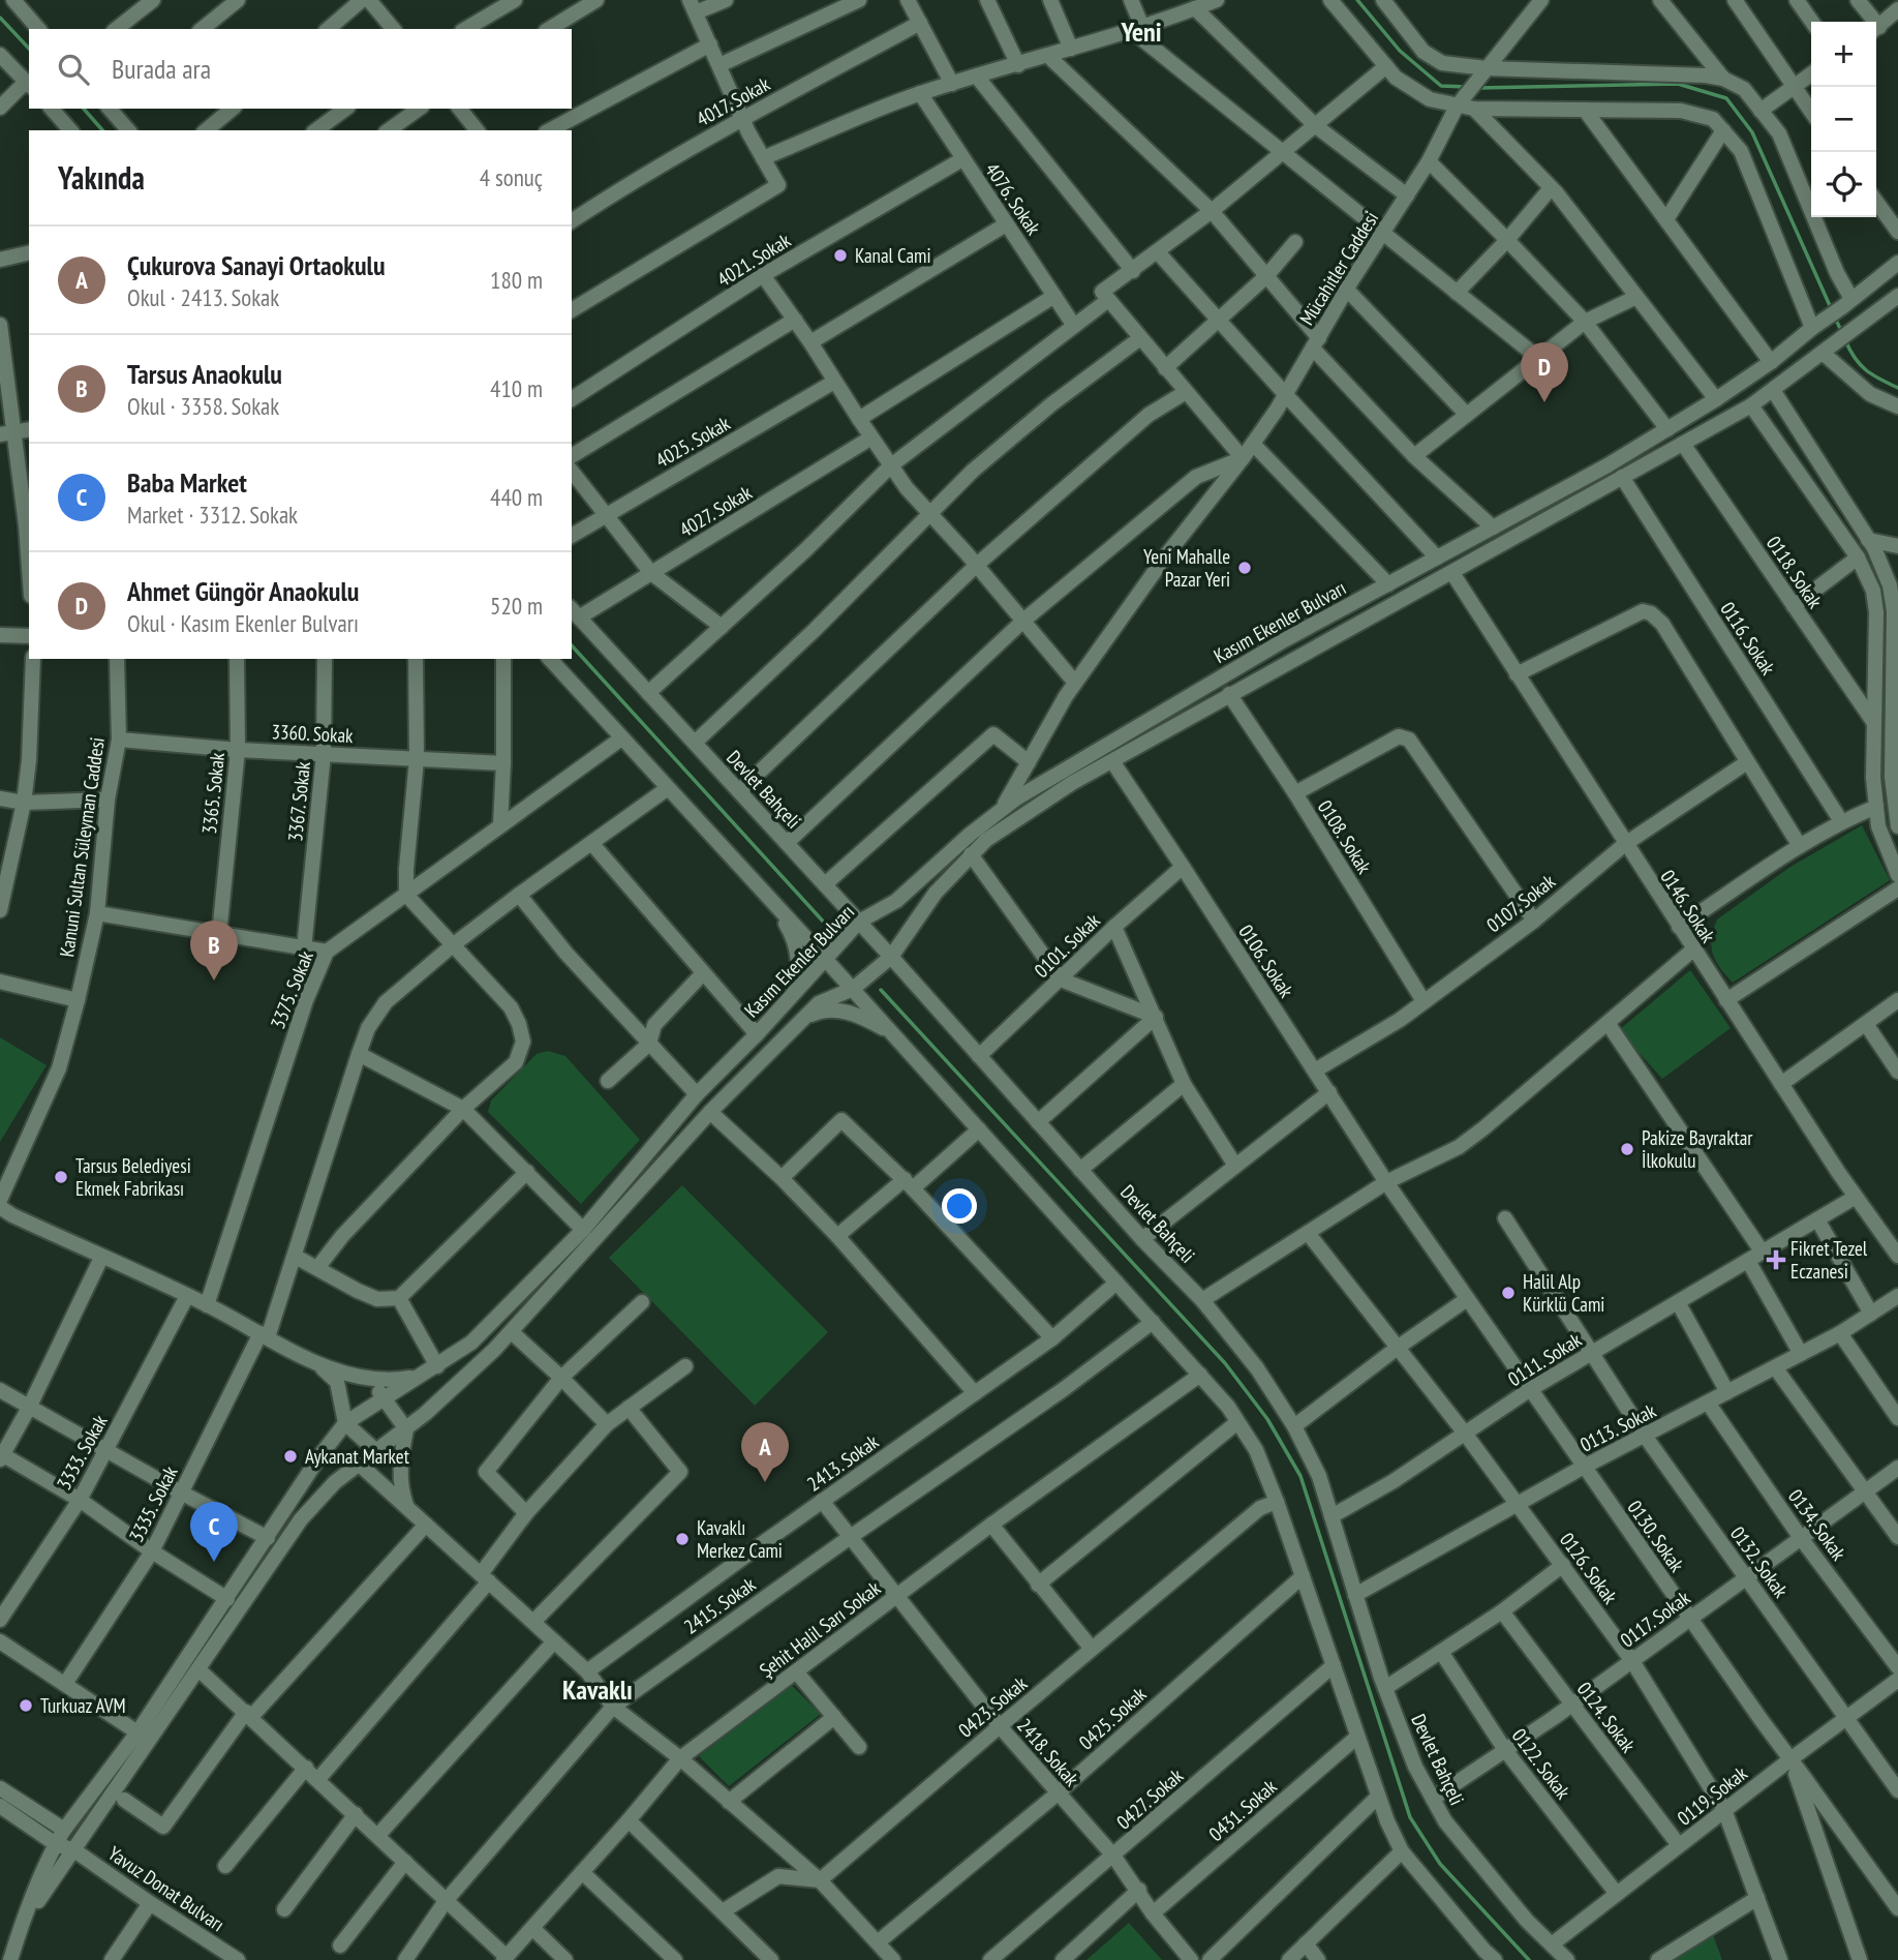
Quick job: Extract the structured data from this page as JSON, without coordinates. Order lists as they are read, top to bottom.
{
  "streets": {
    "street": [
      "4017. Sokak",
      "4076. Sokak",
      "4021. Sokak",
      "Mücahitler Caddesi",
      "4025. Sokak",
      "4027. Sokak",
      "0118. Sokak",
      "Kasım Ekenler Bulvarı",
      "0116. Sokak",
      "3360. Sokak",
      "Devlet Bahçeli",
      "3365. Sokak",
      "3367. Sokak",
      "0108. Sokak",
      "Kanuni Sultan Süleyman Caddesi",
      "0107. Sokak",
      "0146. Sokak",
      "0101. Sokak",
      "0106. Sokak",
      "3375. Sokak",
      "0111. Sokak",
      "0113. Sokak",
      "3333. Sokak",
      "2413. Sokak",
      "3335. Sokak",
      "0134. Sokak",
      "0130. Sokak",
      "0132. Sokak",
      "0126. Sokak",
      "2415. Sokak",
      "0117. Sokak",
      "Şehit Halil Sarı Sokak",
      "0423. Sokak",
      "0124. Sokak",
      "0425. Sokak",
      "2418. Sokak",
      "0122. Sokak",
      "0119. Sokak",
      "0427. Sokak",
      "0431. Sokak",
      "Yavuz Donat Bulvarı"
    ]
  },
  "crossings": [
    ["4076. Sokak", "4021. Sokak"],
    ["Mücahitler Caddesi", "Kasım Ekenler Bulvarı"],
    ["4027. Sokak", "Devlet Bahçeli"],
    ["0118. Sokak", "Kasım Ekenler Bulvarı"],
    ["Kasım Ekenler Bulvarı", "0116. Sokak"],
    ["Kasım Ekenler Bulvarı", "Devlet Bahçeli"],
    ["Kasım Ekenler Bulvarı", "0108. Sokak"],
    ["Kasım Ekenler Bulvarı", "0146. Sokak"],
    ["Kasım Ekenler Bulvarı", "0106. Sokak"],
    ["Kasım Ekenler Bulvarı", "Yavuz Donat Bulvarı"],
    ["3360. Sokak", "3365. Sokak"],
    ["3360. Sokak", "3367. Sokak"],
    ["3360. Sokak", "Kanuni Sultan Süleyman Caddesi"],
    ["Devlet Bahçeli", "0101. Sokak"],
    ["Devlet Bahçeli", "0111. Sokak"],
    ["Devlet Bahçeli", "0113. Sokak"],
    ["Devlet Bahçeli", "0117. Sokak"],
    ["Devlet Bahçeli", "0119. Sokak"],
    ["0108. Sokak", "0107. Sokak"],
    ["0107. Sokak", "0146. Sokak"],
    ["0107. Sokak", "0106. Sokak"],
    ["0146. Sokak", "0111. Sokak"],
    ["0101. Sokak", "0106. Sokak"],
    ["0106. Sokak", "0130. Sokak"],
    ["0111. Sokak", "0130. Sokak"],
    ["0111. Sokak", "0132. Sokak"],
    ["0111. Sokak", "0126. Sokak"],
    ["0113. Sokak", "0134. Sokak"],
    ["0113. Sokak", "0130. Sokak"],
    ["0113. Sokak", "0132. Sokak"],
    ["0113. Sokak", "0126. Sokak"],
    ["2413. Sokak", "2418. Sokak"],
    ["0134. Sokak", "0117. Sokak"],
    ["0130. Sokak", "0117. Sokak"],
    ["0130. Sokak", "0119. Sokak"],
    ["0132. Sokak", "0117. Sokak"],
    ["0132. Sokak", "0119. Sokak"],
    ["0126. Sokak", "0117. Sokak"],
    ["0126. Sokak", "0119. Sokak"],
    ["2415. Sokak", "2418. Sokak"],
    ["0117. Sokak", "0124. Sokak"],
    ["0117. Sokak", "0122. Sokak"],
    ["Şehit Halil Sarı Sokak", "2418. Sokak"],
    ["0423. Sokak", "2418. Sokak"],
    ["0124. Sokak", "0119. Sokak"],
    ["0425. Sokak", "2418. Sokak"],
    ["2418. Sokak", "0427. Sokak"],
    ["2418. Sokak", "0431. Sokak"],
    ["0122. Sokak", "0119. Sokak"]
  ],
  "districts": ["Yeni", "Kavaklı"],
  "places": {
    "other": [
      "Kanal Cami",
      "Yeni Mahalle Pazar Yeri",
      "Pakize Bayraktar İlkokulu",
      "Tarsus Belediyesi Ekmek Fabrikası",
      "Halil Alp Kürklü Cami",
      "Aykanat Market",
      "Kavaklı Merkez Cami",
      "Turkuaz AVM"
    ],
    "health": ["Fikret Tezel Eczanesi"]
  },
  "page": {
    "map_buttons": ["+", "−"],
    "search": "Burada ara",
    "heading": ["Yakında", "4 sonuç"],
    "list": [
      {
        "mark": "A",
        "name": "Çukurova Sanayi Ortaokulu",
        "note": "Okul · 2413. Sokak",
        "value": "180 m"
      },
      {
        "mark": "B",
        "name": "Tarsus Anaokulu",
        "note": "Okul · 3358. Sokak",
        "value": "410 m"
      },
      {
        "mark": "C",
        "name": "Baba Market",
        "note": "Market · 3312. Sokak",
        "value": "440 m"
      },
      {
        "mark": "D",
        "name": "Ahmet Güngör Anaokulu",
        "note": "Okul · Kasım Ekenler Bulvarı",
        "value": "520 m"
      }
    ],
    "pins": [
      "D",
      "B",
      "A",
      "C"
    ]
  }
}
